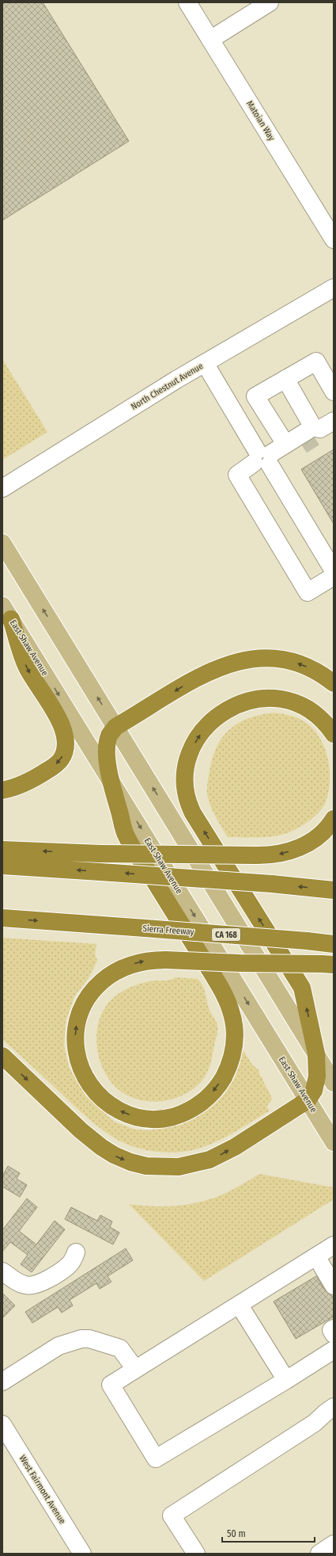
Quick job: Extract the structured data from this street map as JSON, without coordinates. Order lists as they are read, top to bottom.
{
  "streets": {
    "highway": ["Sierra Freeway", "CA 168"],
    "main road": ["East Shaw Avenue"],
    "street": ["Matoian Way", "North Chestnut Avenue", "West Fairmont Avenue"]
  },
  "scale_bar": "50 m"
}
